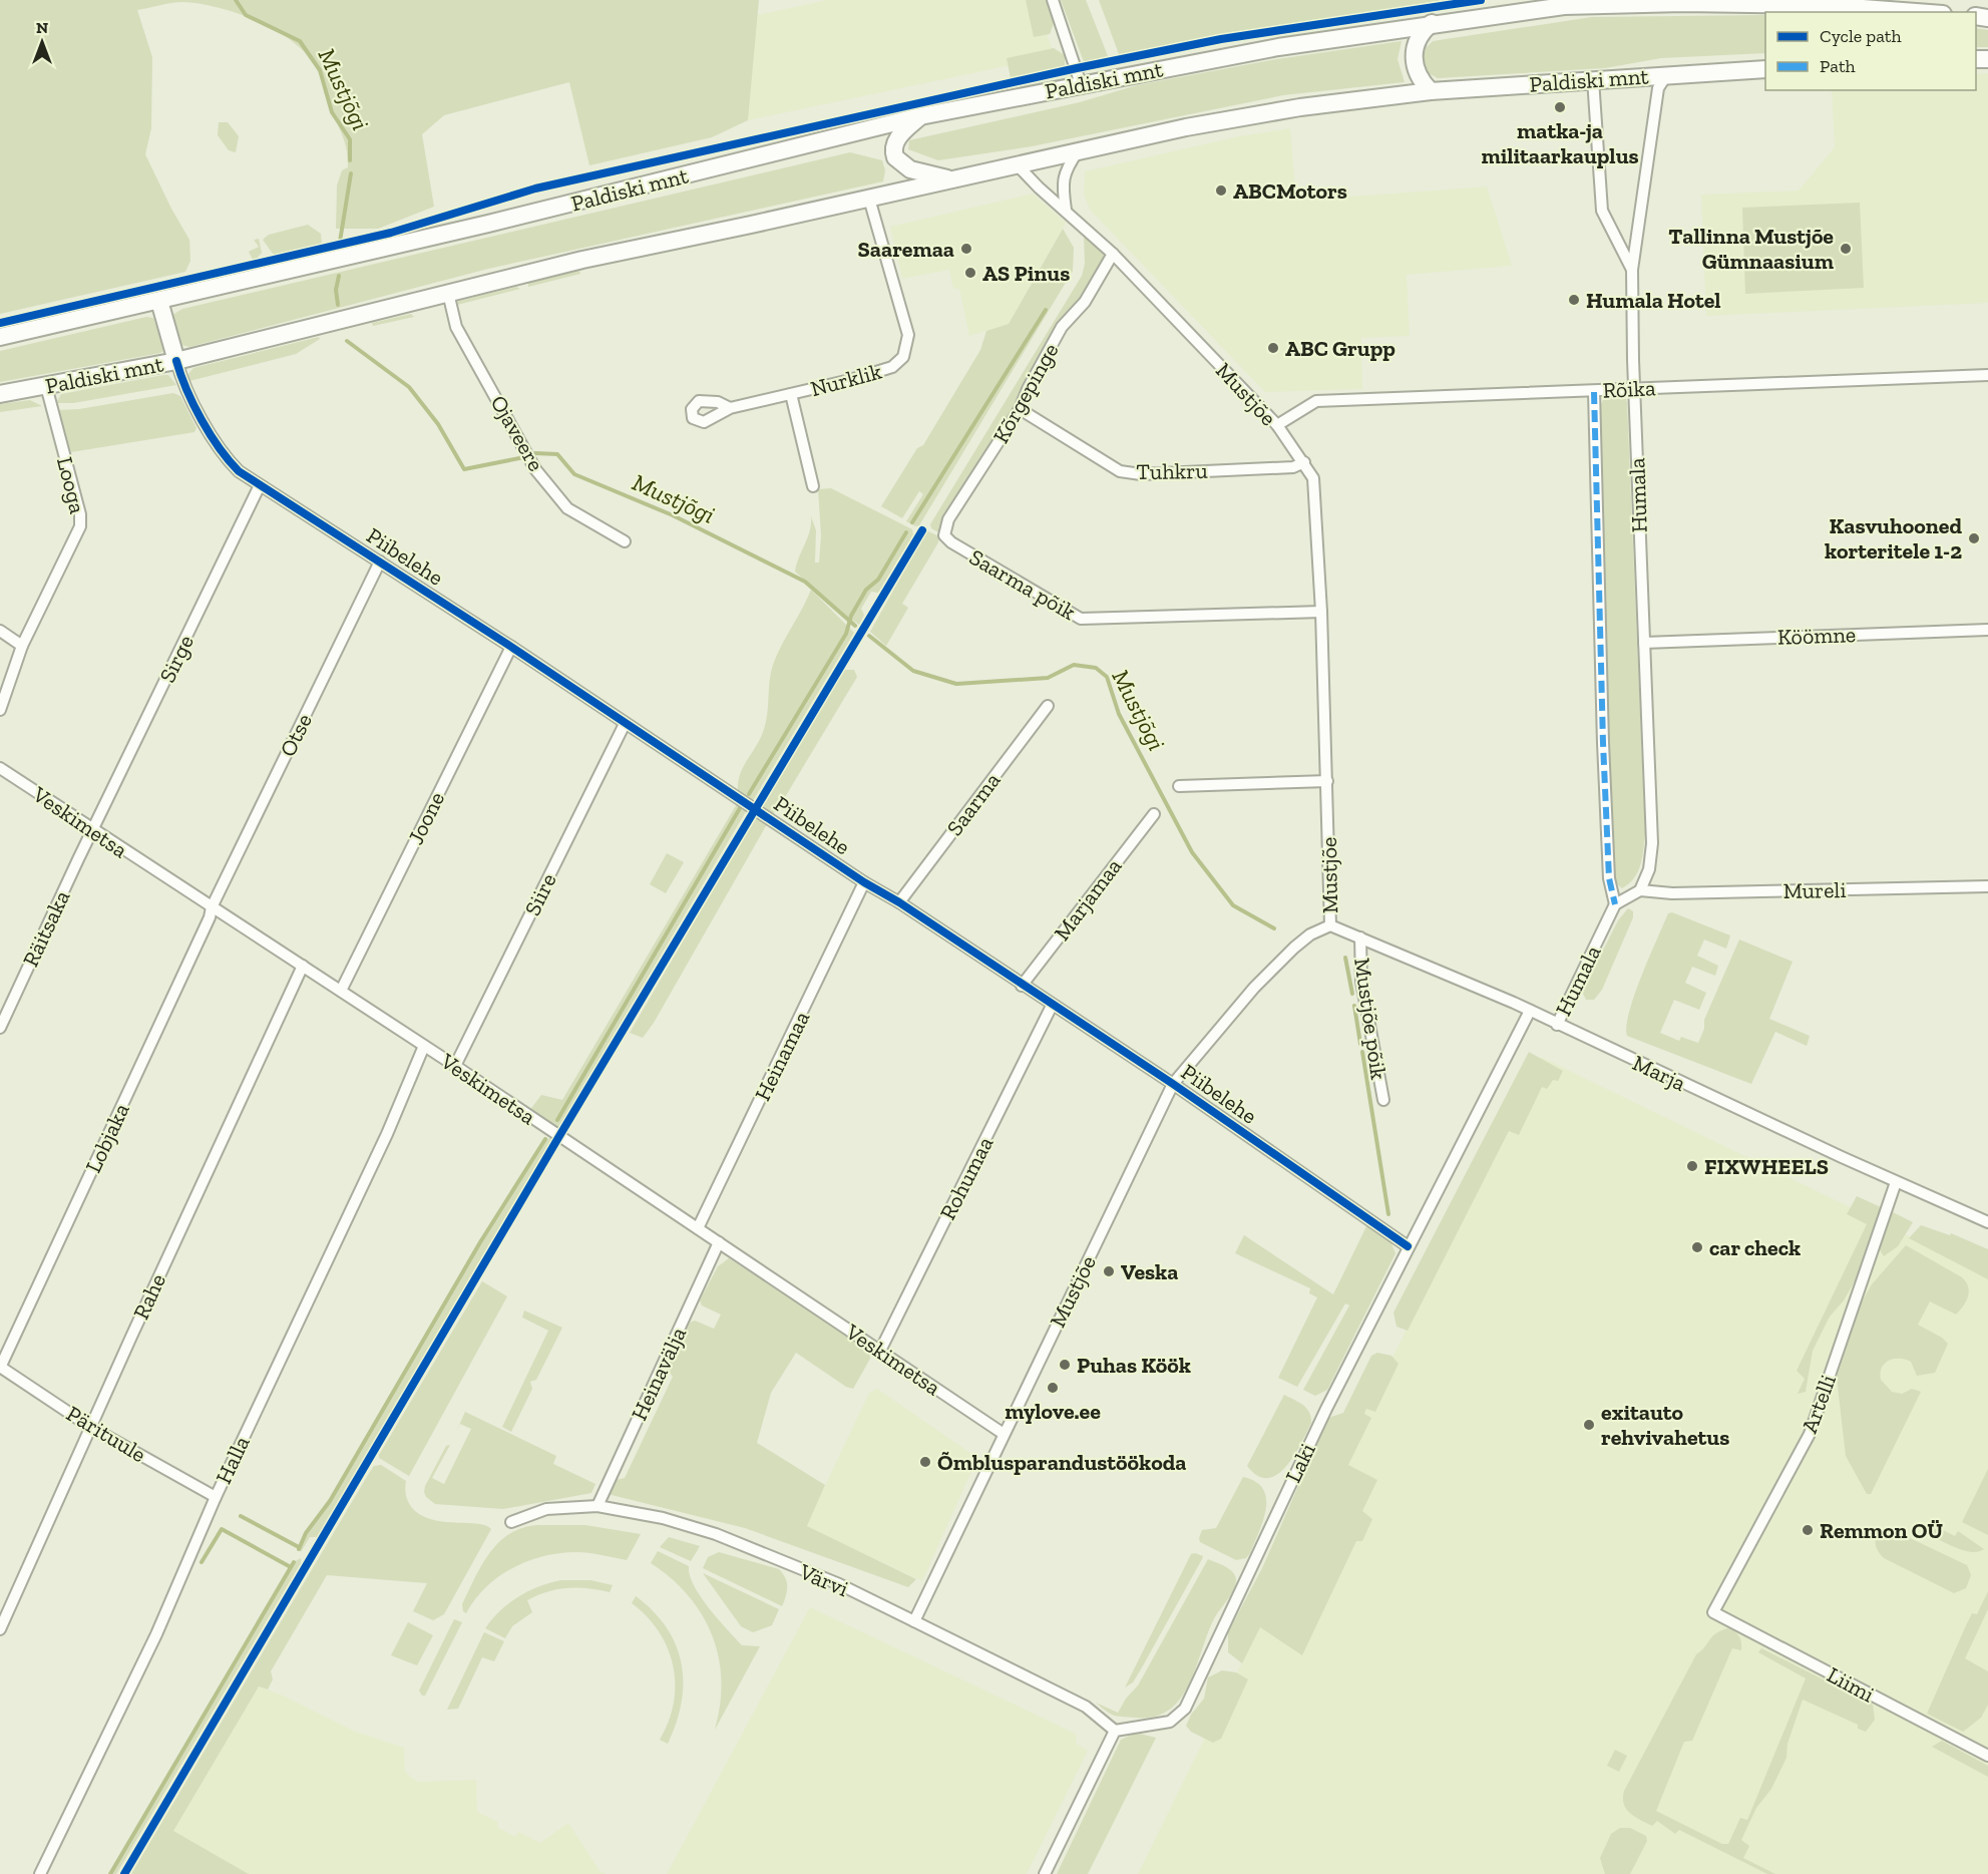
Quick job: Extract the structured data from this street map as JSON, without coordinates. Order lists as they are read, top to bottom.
{
  "streets": {
    "main road": ["Paldiski mnt"],
    "street": [
      "Nurklik",
      "Rõika",
      "Kõrgepinge",
      "Mustjõe",
      "Ojaveere",
      "Tuhkru",
      "Looga",
      "Humala",
      "Piibelehe",
      "Saarma põik",
      "Köömne",
      "Sirge",
      "Otse",
      "Saarma",
      "Joone",
      "Veskimetsa",
      "Mureli",
      "Siire",
      "Marjamaa",
      "Räitsaka",
      "Mustjõe põik",
      "Heinamaa",
      "Marja",
      "Lobjaka",
      "Rohumaa",
      "Rahe",
      "Heinavälja",
      "Artelli",
      "Pärituule",
      "Halla",
      "Laki",
      "Värvi",
      "Liimi"
    ]
  },
  "crossings": [
    ["Paldiski mnt", "Nurklik"],
    ["Paldiski mnt", "Mustjõe"],
    ["Paldiski mnt", "Ojaveere"],
    ["Paldiski mnt", "Looga"],
    ["Paldiski mnt", "Humala"],
    ["Paldiski mnt", "Piibelehe"],
    ["Rõika", "Mustjõe"],
    ["Rõika", "Humala"],
    ["Kõrgepinge", "Mustjõe"],
    ["Kõrgepinge", "Tuhkru"],
    ["Kõrgepinge", "Saarma põik"],
    ["Mustjõe", "Tuhkru"],
    ["Mustjõe", "Piibelehe"],
    ["Mustjõe", "Saarma põik"],
    ["Mustjõe", "Veskimetsa"],
    ["Mustjõe", "Marja"],
    ["Mustjõe", "Värvi"],
    ["Humala", "Köömne"],
    ["Humala", "Mureli"],
    ["Humala", "Marja"],
    ["Piibelehe", "Sirge"],
    ["Piibelehe", "Otse"],
    ["Piibelehe", "Saarma"],
    ["Piibelehe", "Joone"],
    ["Piibelehe", "Siire"],
    ["Piibelehe", "Marjamaa"],
    ["Piibelehe", "Heinamaa"],
    ["Piibelehe", "Rohumaa"],
    ["Piibelehe", "Laki"],
    ["Sirge", "Veskimetsa"],
    ["Sirge", "Räitsaka"],
    ["Otse", "Veskimetsa"],
    ["Otse", "Lobjaka"],
    ["Joone", "Veskimetsa"],
    ["Veskimetsa", "Siire"],
    ["Veskimetsa", "Räitsaka"],
    ["Veskimetsa", "Heinamaa"],
    ["Veskimetsa", "Lobjaka"],
    ["Veskimetsa", "Rohumaa"],
    ["Veskimetsa", "Rahe"],
    ["Veskimetsa", "Heinavälja"],
    ["Veskimetsa", "Halla"],
    ["Mustjõe põik", "Marja"],
    ["Marja", "Artelli"],
    ["Marja", "Laki"],
    ["Lobjaka", "Pärituule"],
    ["Rahe", "Pärituule"],
    ["Heinavälja", "Värvi"],
    ["Artelli", "Liimi"],
    ["Pärituule", "Halla"],
    ["Laki", "Värvi"]
  ],
  "water": ["Mustjõgi"],
  "places": [
    "matka-ja militaarkauplus",
    "ABCMotors",
    "Saaremaa",
    "Tallinna Mustjõe Gümnaasium",
    "AS Pinus",
    "Humala Hotel",
    "ABC Grupp",
    "Kasvuhooned korteritele 1-2",
    "FIXWHEELS",
    "car check",
    "Veska",
    "Puhas Köök",
    "mylove.ee",
    "exitauto rehvivahetus",
    "Õmblusparandustöökoda",
    "Remmon OÜ"
  ],
  "legend": ["Cycle path", "Path"],
  "north": "top"
}
